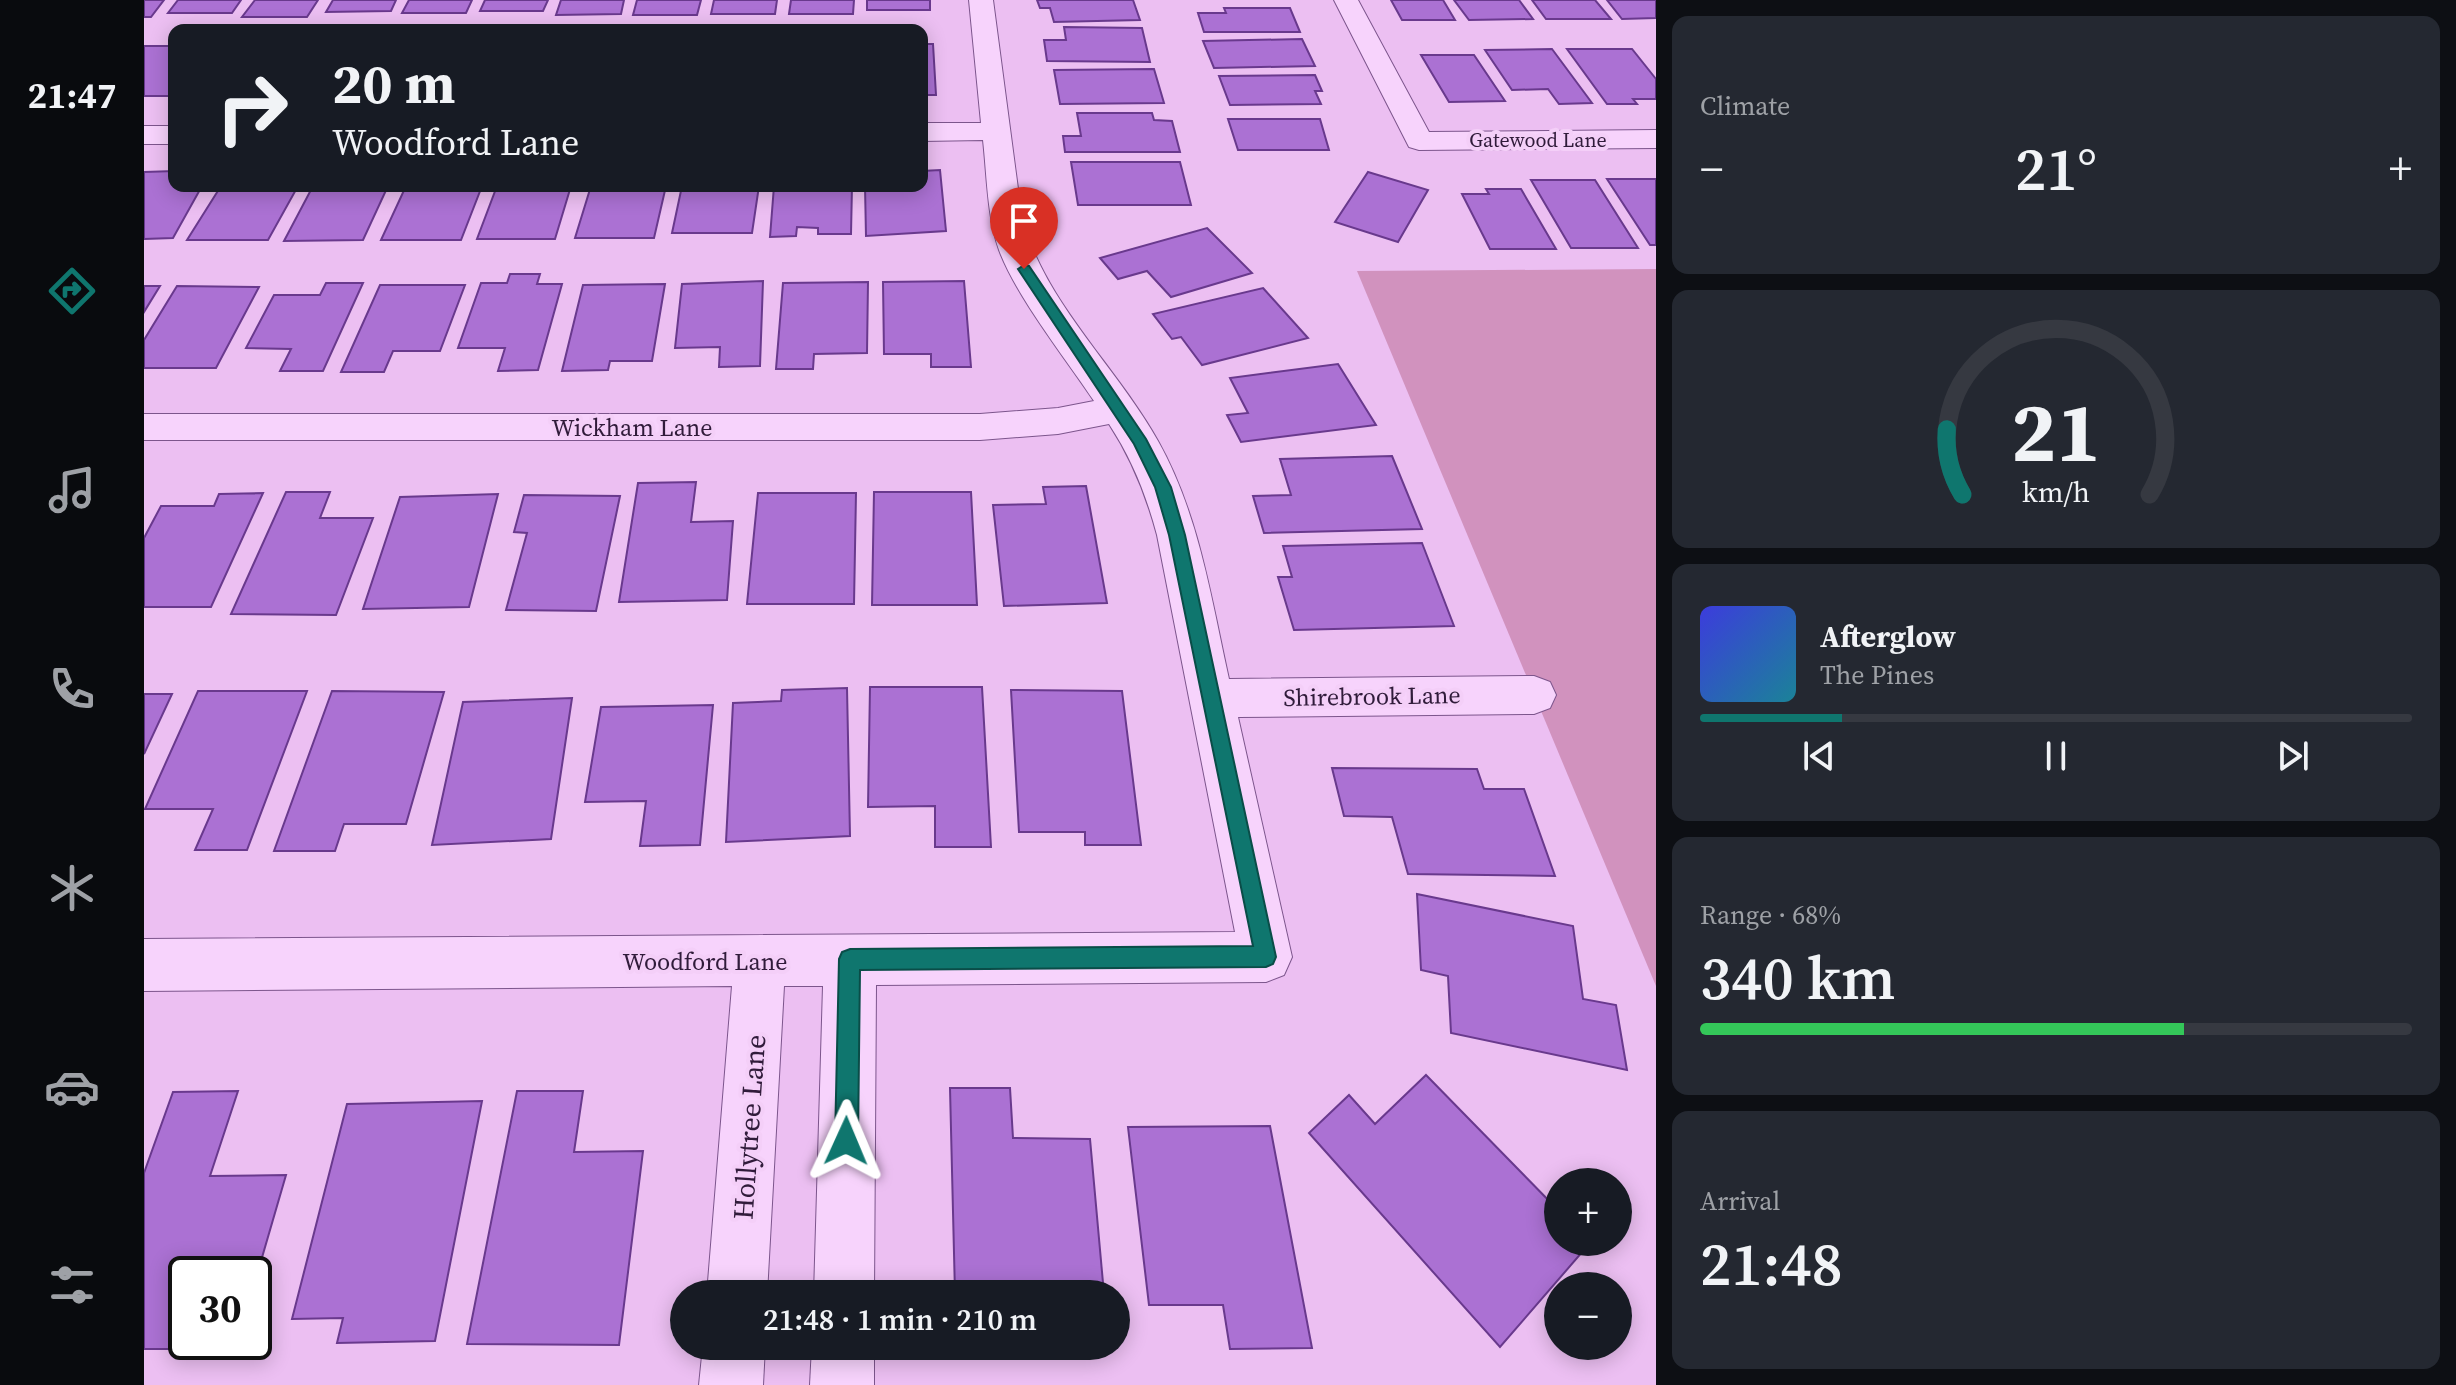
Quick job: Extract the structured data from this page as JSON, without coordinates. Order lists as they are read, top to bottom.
{
  "streets": {
    "street": [
      "Gatewood Lane",
      "Wickham Lane",
      "Shirebrook Lane",
      "Woodford Lane",
      "Hollytree Lane"
    ]
  },
  "crossings": [
    ["Shirebrook Lane", "Woodford Lane"],
    ["Woodford Lane", "Hollytree Lane"]
  ],
  "page": {
    "tabs": "21:47",
    "tile": [
      "Climate",
      ["Range · 68%", "340 km"],
      ["Arrival", "21:48"]
    ],
    "turn": ["20 m", "Woodford Lane"],
    "heat": ["−", "21°", "+"],
    "song": ["Afterglow", "The Pines"],
    "map_buttons": ["+", "−"],
    "limit": "30",
    "trip": "21:48 · 1 min · 210 m",
    "gauge": ["21", "km/h"]
  }
}
